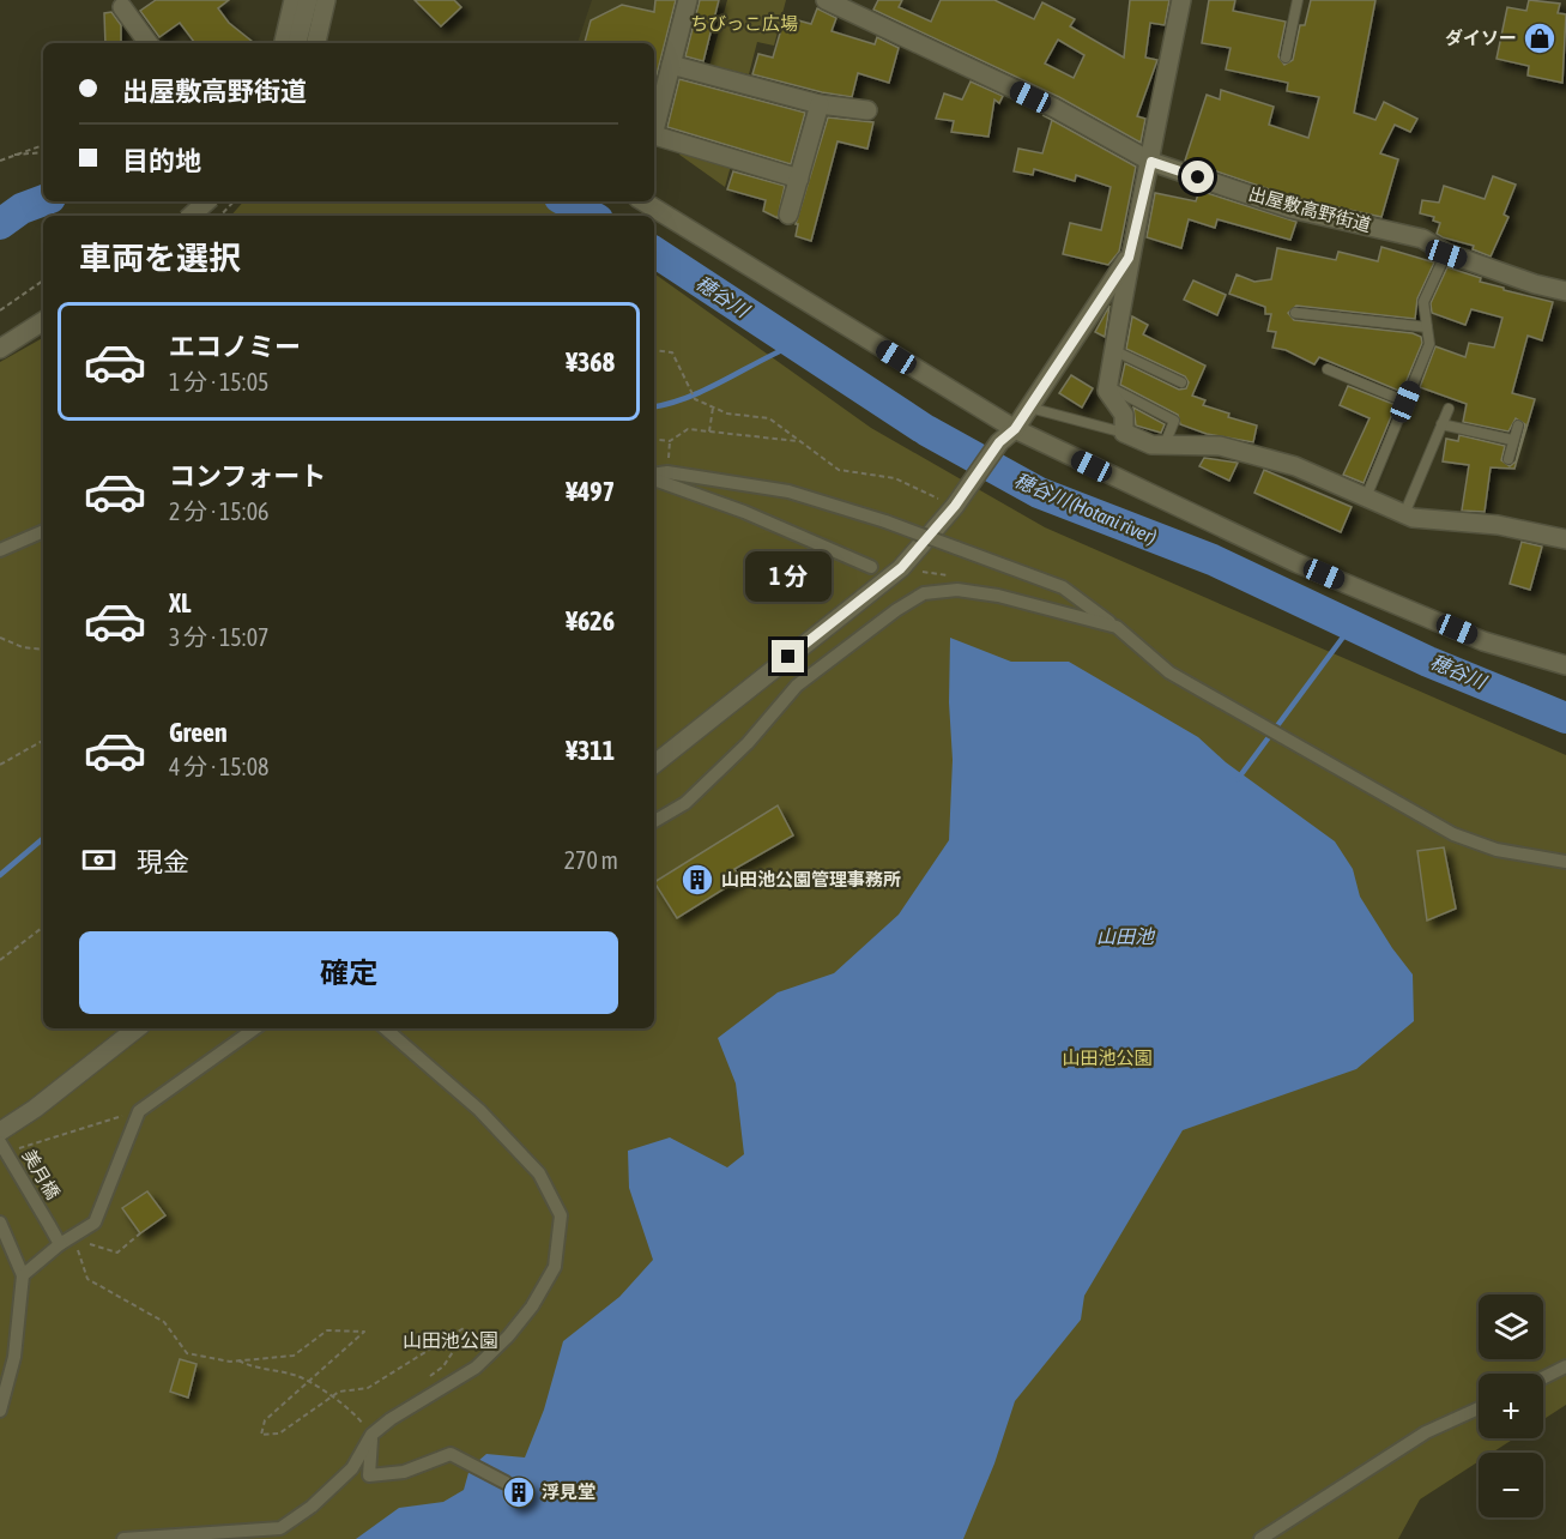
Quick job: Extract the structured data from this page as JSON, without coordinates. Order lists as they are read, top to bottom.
{
  "streets": {
    "street": ["出屋敷高野街道", "美月橋"]
  },
  "districts": ["山田池公園"],
  "water": ["穂谷川", "穂谷川 (Hotani river)", "山田池"],
  "parks": ["ちびっこ広場", "山田池公園"],
  "places": {
    "shop": ["ダイソー"],
    "building": ["山田池公園管理事務所", "浮見堂"]
  },
  "page": {
    "banner": ["出屋敷高野街道", "目的地"],
    "heading": "車両を選択",
    "list": [
      {
        "name": "エコノミー",
        "note": "1 分 · 15:05",
        "value": "¥368"
      },
      {
        "name": "コンフォート",
        "note": "2 分 · 15:06",
        "value": "¥497"
      },
      {
        "name": "XL",
        "note": "3 分 · 15:07",
        "value": "¥626"
      },
      {
        "name": "Green",
        "note": "4 分 · 15:08",
        "value": "¥311"
      }
    ],
    "bubble": "1 分",
    "pay": ["現金", "270 m"],
    "buttons": "確定",
    "map_buttons": ["+", "−"]
  }
}
